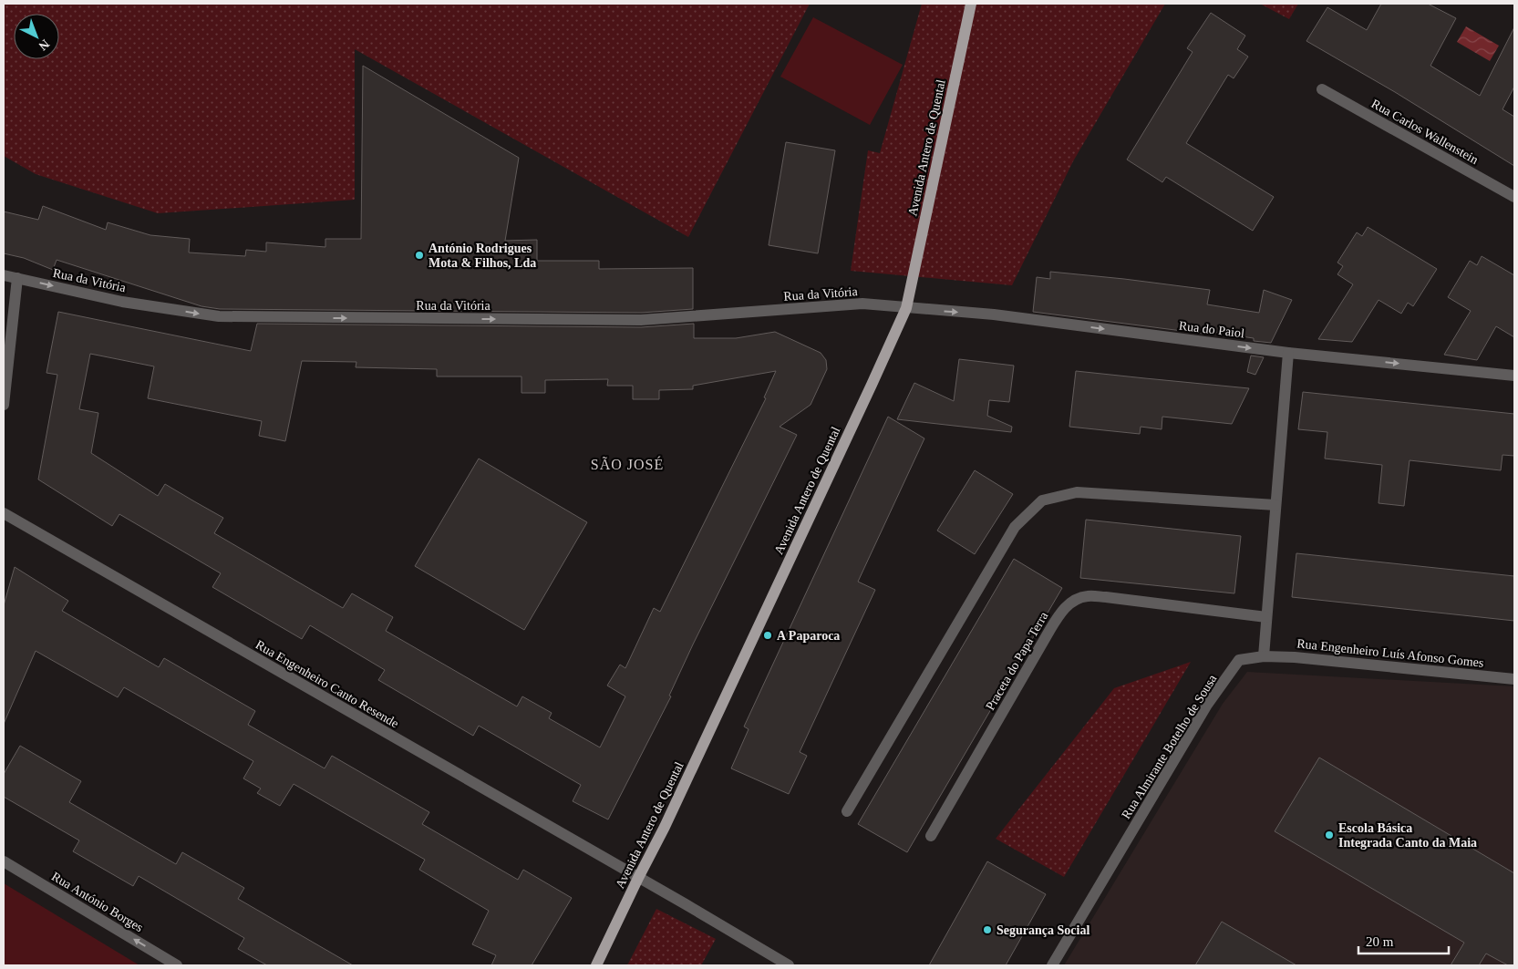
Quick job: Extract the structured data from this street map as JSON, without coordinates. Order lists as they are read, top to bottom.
{
  "streets": {
    "main road": ["Avenida Antero de Quental"],
    "street": [
      "Rua Carlos Wallenstein",
      "Rua da Vitória",
      "Rua do Paiol",
      "Rua Engenheiro Luís Afonso Gomes",
      "Praceta do Papa Terra",
      "Rua Engenheiro Canto Resende",
      "Rua Almirante Botelho de Sousa",
      "Rua António Borges"
    ]
  },
  "crossings": [
    ["Avenida Antero de Quental", "Rua da Vitória"],
    ["Avenida Antero de Quental", "Rua do Paiol"],
    ["Avenida Antero de Quental", "Rua Engenheiro Canto Resende"],
    ["Rua da Vitória", "Rua do Paiol"],
    ["Rua Engenheiro Luís Afonso Gomes", "Rua Almirante Botelho de Sousa"]
  ],
  "one_way": ["Rua da Vitória", "Rua do Paiol", "Rua António Borges"],
  "districts": ["SÃO JOSÉ"],
  "places": [
    "António Rodrigues Mota & Filhos, Lda",
    "A Paparoca",
    "Escola Básica Integrada Canto da Maia",
    "Segurança Social"
  ],
  "scale_bar": "20 m",
  "north": "bottom right"
}
